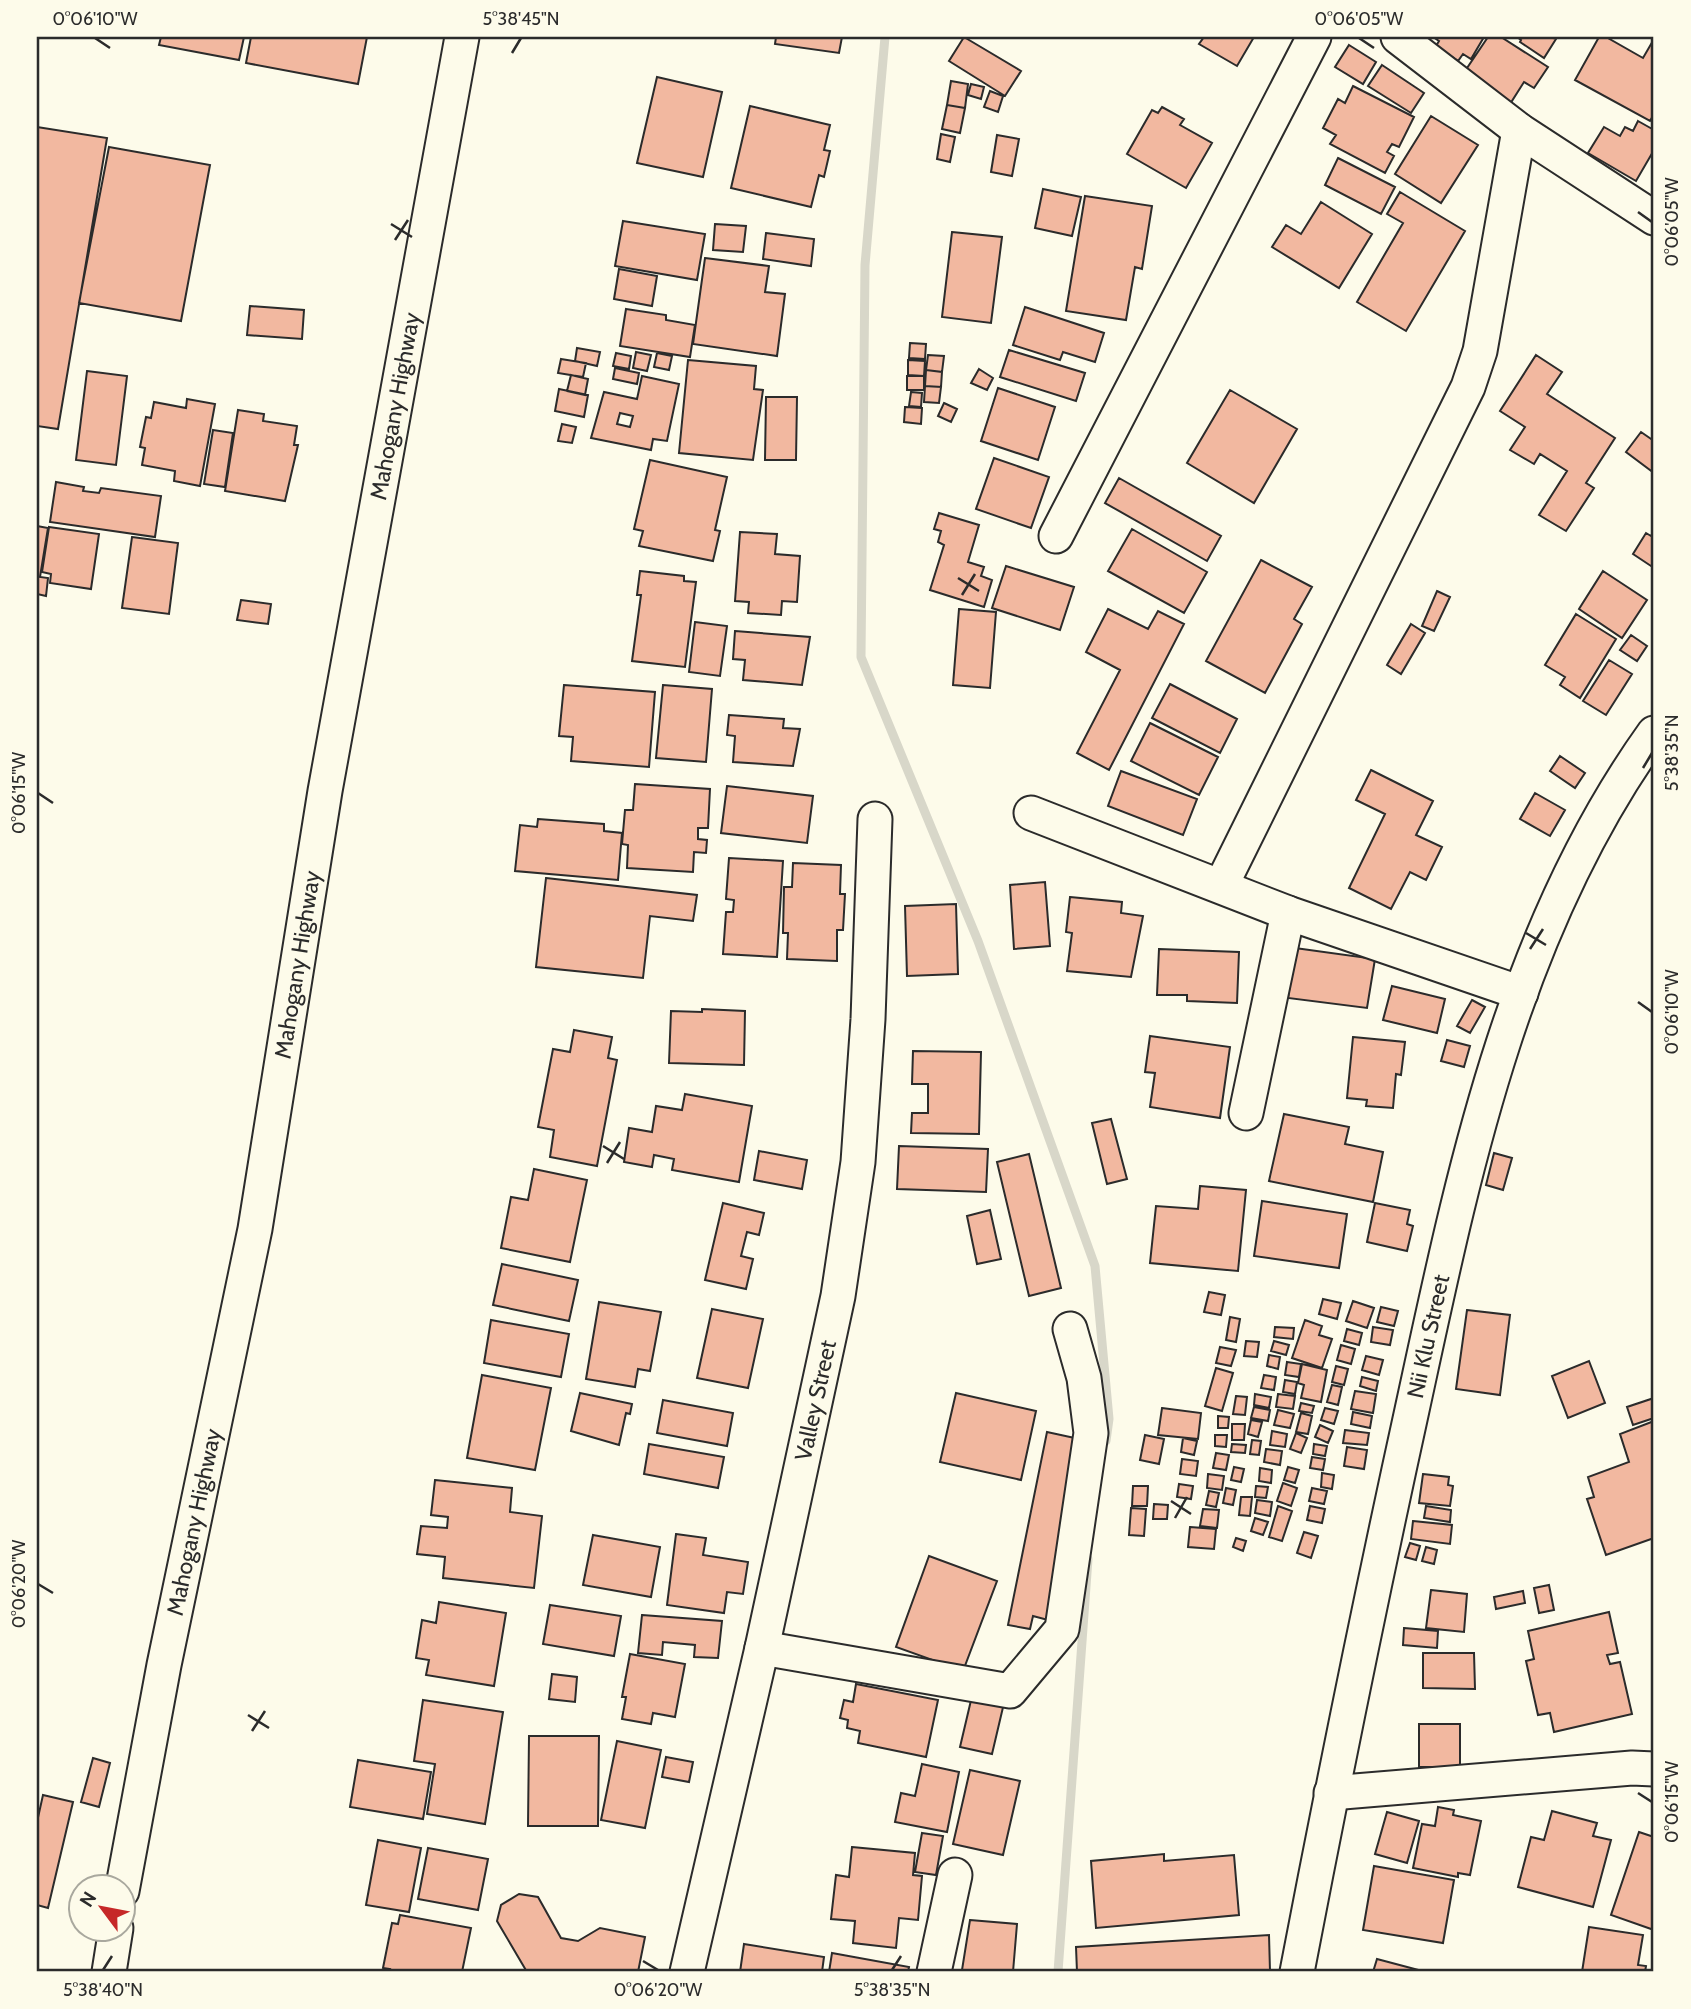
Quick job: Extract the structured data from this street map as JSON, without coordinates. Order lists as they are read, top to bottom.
{
  "streets": {
    "street": ["Mahogany Highway", "Nii Klu Street", "Valley Street"]
  },
  "north": "top left",
  "coordinates": [
    "0°06'10\"W",
    "5°38'45\"N",
    "0°06'05\"W",
    "5°38'35\"N",
    "0°06'15\"W",
    "0°06'20\"W",
    "5°38'40\"N"
  ]
}
